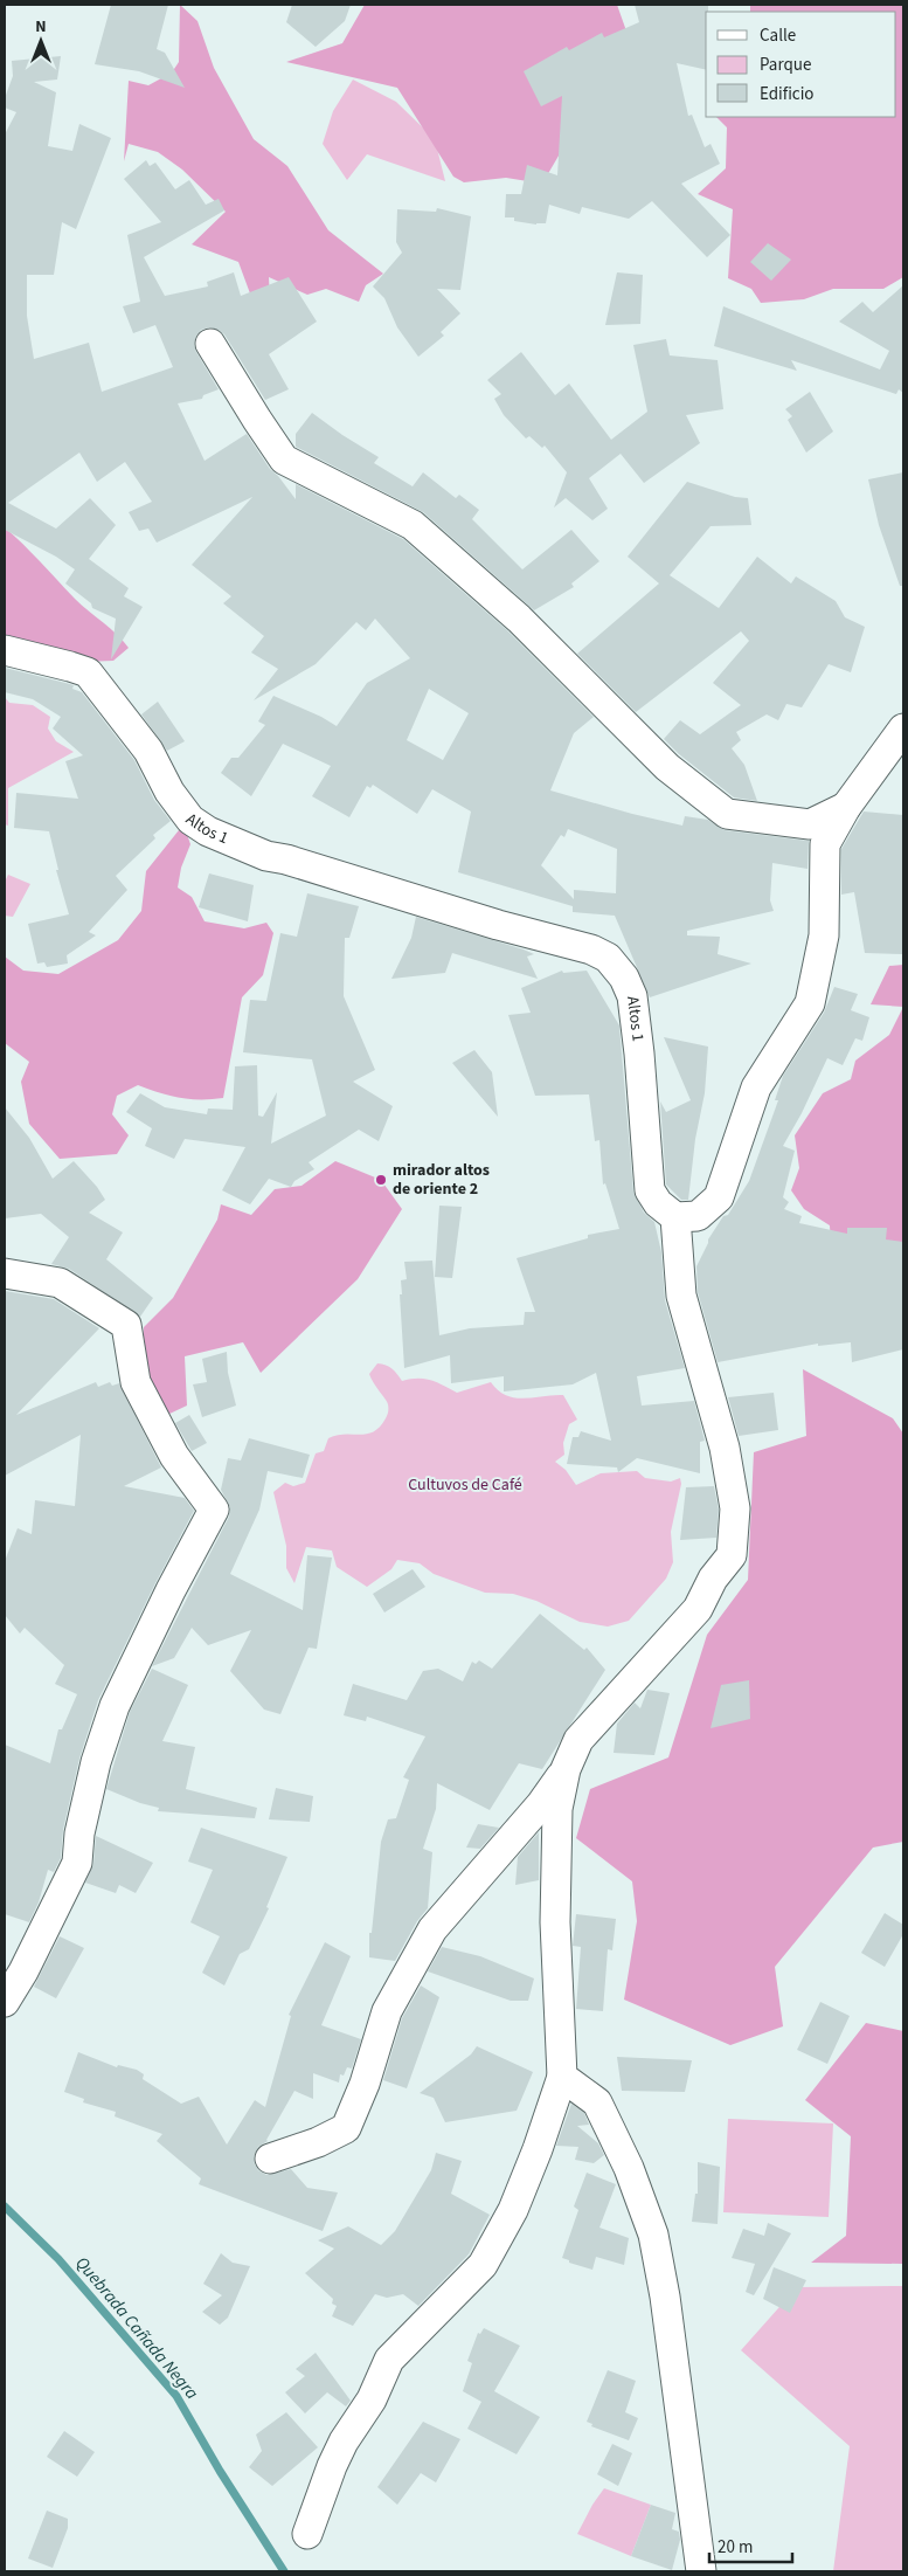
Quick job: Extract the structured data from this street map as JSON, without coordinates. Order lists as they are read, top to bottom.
{
  "streets": {
    "street": ["Altos 1"]
  },
  "water": ["Quebrada Cañada Negra"],
  "parks": ["Cultuvos de Café"],
  "places": ["mirador altos de oriente 2"],
  "legend": ["Calle", "Parque", "Edificio"],
  "scale_bar": "20 m",
  "north": "top"
}
